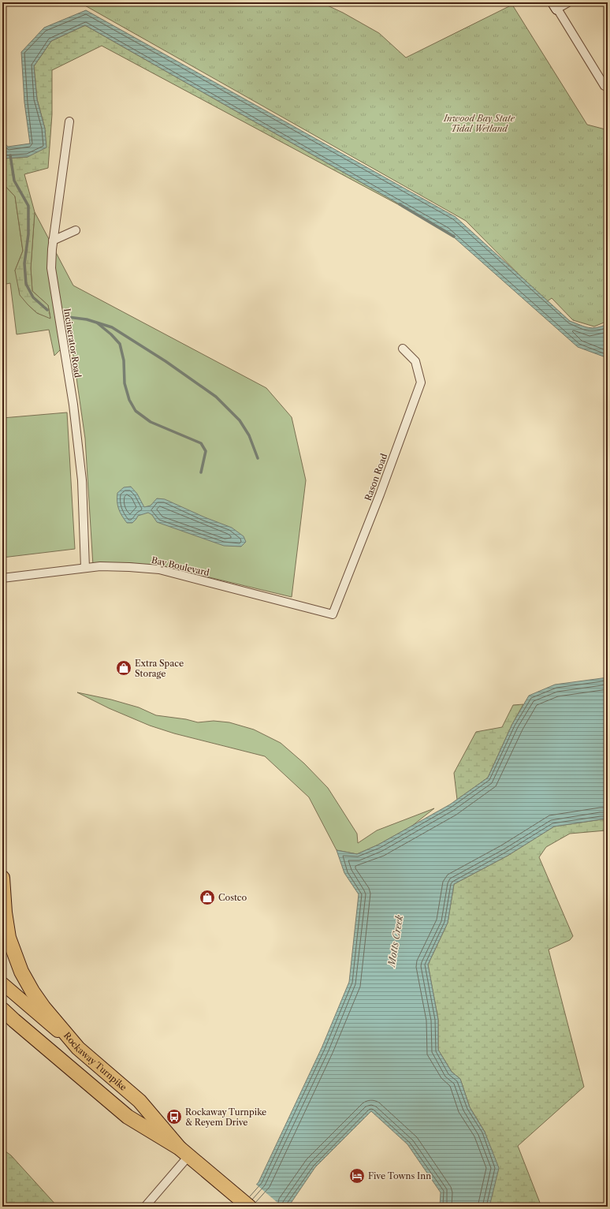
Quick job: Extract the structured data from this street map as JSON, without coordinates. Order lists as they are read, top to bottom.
{
  "streets": {
    "highway": ["Rockaway Turnpike"],
    "street": ["Incinerator Road", "Rason Road", "Bay Boulevard"]
  },
  "crossings": [
    ["Incinerator Road", "Bay Boulevard"],
    ["Rason Road", "Bay Boulevard"]
  ],
  "water": ["Motts Creek"],
  "parks": ["Inwood Bay State Tidal Wetland"],
  "places": {
    "shop": ["Extra Space Storage", "Costco"],
    "bus stop": ["Rockaway Turnpike & Reyem Drive"],
    "hotel": ["Five Towns Inn"]
  }
}
